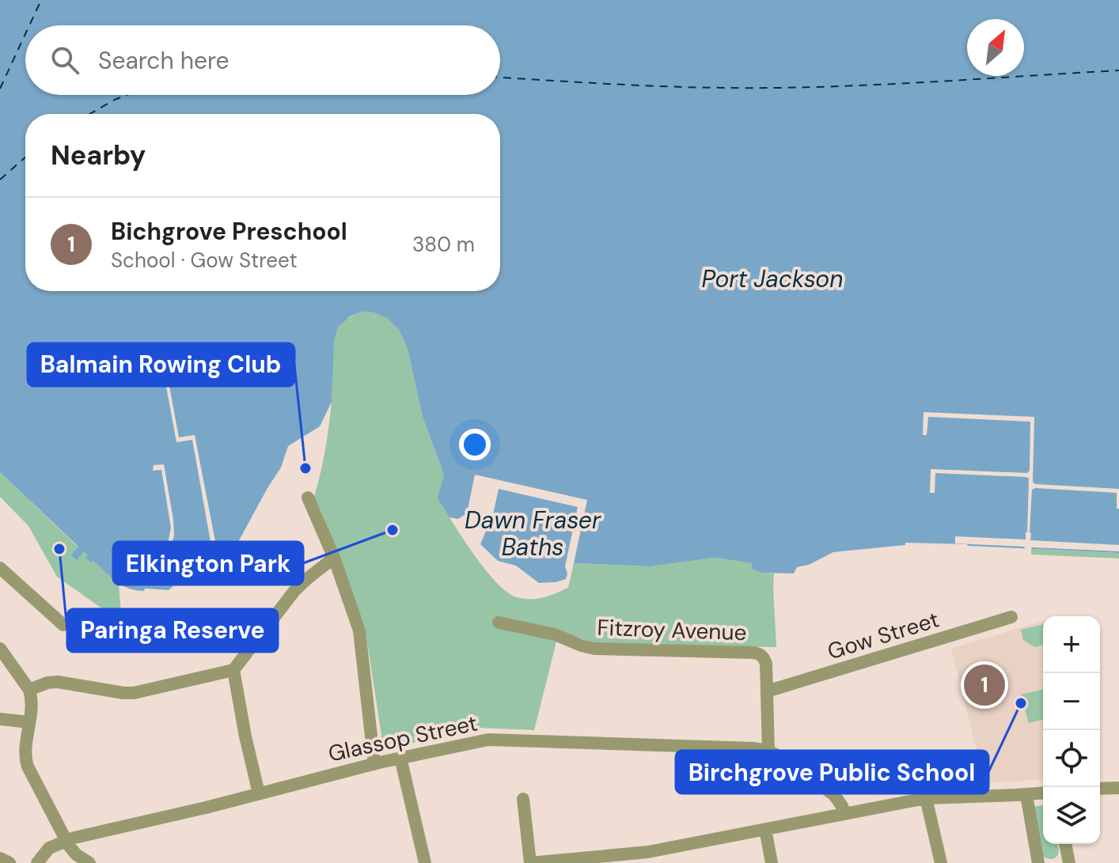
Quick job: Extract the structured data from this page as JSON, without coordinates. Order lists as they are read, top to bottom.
{
  "streets": {
    "street": ["Fitzroy Avenue", "Gow Street", "Glassop Street"]
  },
  "crossings": [
    ["Fitzroy Avenue", "Gow Street"]
  ],
  "water": ["Port Jackson", "Dawn Fraser Baths"],
  "places": [
    "Balmain Rowing Club",
    "Elkington Park",
    "Paringa Reserve",
    "Birchgrove Public School"
  ],
  "north": "top right",
  "page": {
    "search": "Search here",
    "heading": "Nearby",
    "list": [
      {
        "mark": "1",
        "name": "Bichgrove Preschool",
        "note": "School · Gow Street",
        "value": "380 m"
      }
    ],
    "map_buttons": ["+", "−"],
    "pins": "1"
  }
}
